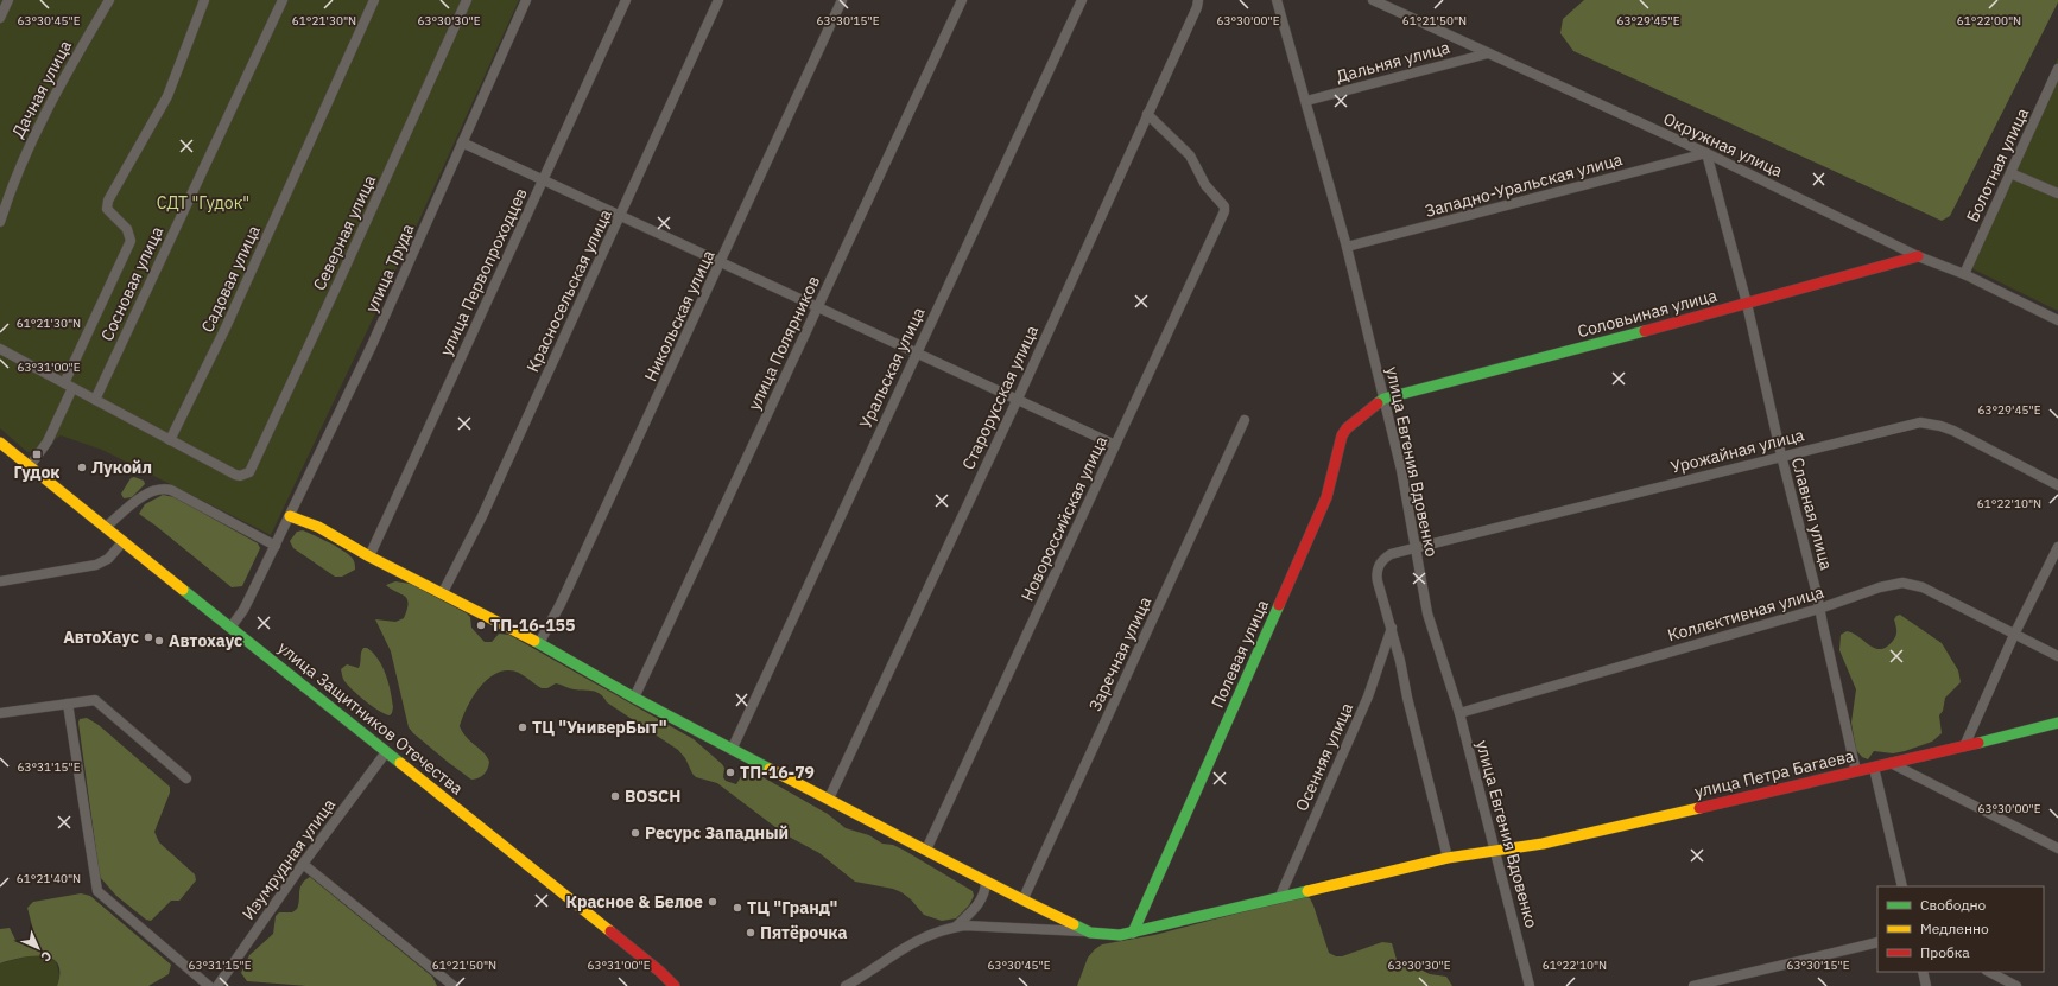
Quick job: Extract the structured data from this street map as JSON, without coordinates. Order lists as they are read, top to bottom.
{
  "streets": {
    "street": [
      "Дальняя улица",
      "Дачная улица",
      "Окружная улица",
      "Болотная улица",
      "Западно-Уральская улица",
      "Северная улица",
      "улица Труда",
      "улица Первопроходцев",
      "Садовая улица",
      "Сосновая улица",
      "Красносельская улица",
      "Соловьиная улица",
      "Никольская улица",
      "улица Полярников",
      "Уральская улица",
      "Старорусская улица",
      "Урожайная улица",
      "улица Евгения Вдовенко",
      "Славная улица",
      "Новороссийская улица",
      "Коллективная улица",
      "Заречная улица",
      "Полевая улица",
      "улица Защитников Отечества",
      "Осенняя улица",
      "улица Петра Багаева",
      "Изумрудная улица"
    ]
  },
  "crossings": [
    ["Дальняя улица", "Окружная улица"],
    ["Дальняя улица", "улица Евгения Вдовенко"],
    ["Окружная улица", "Болотная улица"],
    ["Окружная улица", "Западно-Уральская улица"],
    ["Окружная улица", "Соловьиная улица"],
    ["Окружная улица", "Славная улица"],
    ["Западно-Уральская улица", "улица Евгения Вдовенко"],
    ["Западно-Уральская улица", "Славная улица"],
    ["Северная улица", "Садовая улица"],
    ["улица Труда", "улица Защитников Отечества"],
    ["улица Труда", "улица Петра Багаева"],
    ["улица Первопроходцев", "улица Петра Багаева"],
    ["Красносельская улица", "улица Петра Багаева"],
    ["Соловьиная улица", "улица Евгения Вдовенко"],
    ["Соловьиная улица", "Славная улица"],
    ["Соловьиная улица", "Полевая улица"],
    ["Никольская улица", "улица Петра Багаева"],
    ["улица Полярников", "улица Петра Багаева"],
    ["Уральская улица", "улица Петра Багаева"],
    ["Старорусская улица", "Новороссийская улица"],
    ["Старорусская улица", "улица Петра Багаева"],
    ["Урожайная улица", "улица Евгения Вдовенко"],
    ["Урожайная улица", "Славная улица"],
    ["Урожайная улица", "Осенняя улица"],
    ["улица Евгения Вдовенко", "Коллективная улица"],
    ["улица Евгения Вдовенко", "Полевая улица"],
    ["улица Евгения Вдовенко", "улица Петра Багаева"],
    ["Славная улица", "Коллективная улица"],
    ["Славная улица", "улица Петра Багаева"],
    ["Новороссийская улица", "улица Петра Багаева"],
    ["Заречная улица", "улица Петра Багаева"],
    ["Полевая улица", "улица Петра Багаева"],
    ["улица Защитников Отечества", "Изумрудная улица"],
    ["Осенняя улица", "улица Петра Багаева"]
  ],
  "parks": ["СДТ \"Гудок\""],
  "places": {
    "transit": ["Гудок"],
    "other": [
      "Лукойл",
      "ТП-16-155",
      "АвтоХаус",
      "Автохаус",
      "ТЦ \"УниверБыт\"",
      "ТП-16-79",
      "BOSCH",
      "Ресурс Западный",
      "Красное & Белое",
      "ТЦ \"Гранд\"",
      "Пятёрочка"
    ]
  },
  "legend": ["Свободно", "Медленно", "Пробка"],
  "north": "bottom right",
  "coordinates": [
    "63°30'45\"E",
    "61°21'30\"N",
    "63°30'30\"E",
    "63°30'15\"E",
    "63°30'00\"E",
    "61°21'50\"N",
    "63°29'45\"E",
    "61°22'00\"N",
    "63°31'00\"E",
    "61°22'10\"N",
    "63°31'15\"E",
    "61°21'40\"N"
  ]
}
